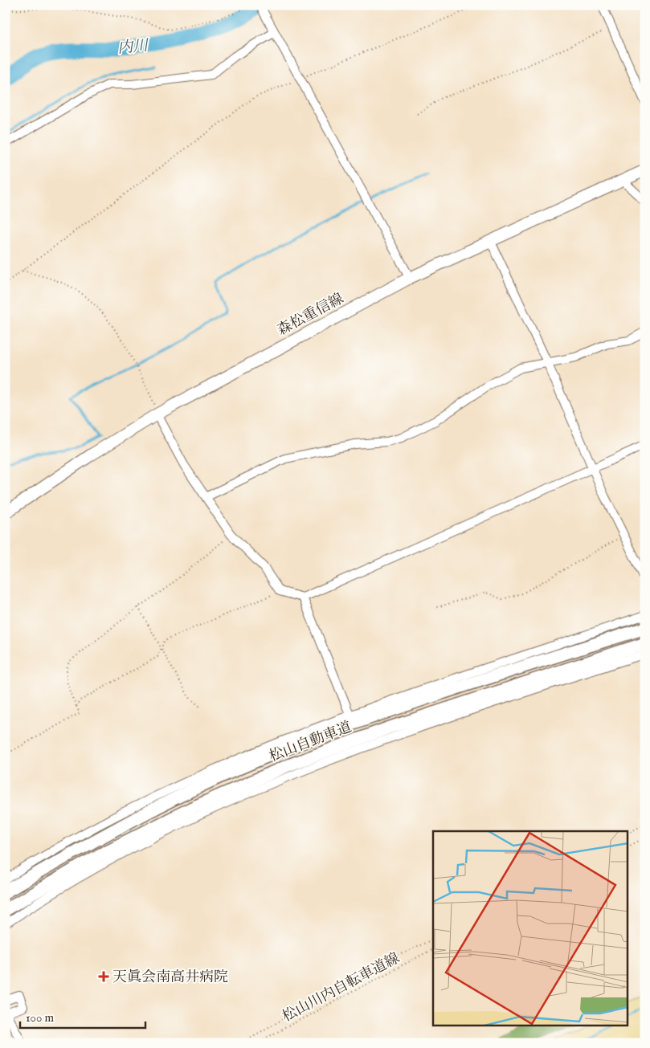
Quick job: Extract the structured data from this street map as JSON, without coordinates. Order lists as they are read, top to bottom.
{
  "streets": {
    "highway": ["松山自動車道"],
    "main road": ["森松重信線"],
    "path": ["松山川内自転車道線"]
  },
  "water": ["内川"],
  "places": {
    "health": ["天眞会南高井病院"]
  },
  "scale_bar": "100 m"
}
